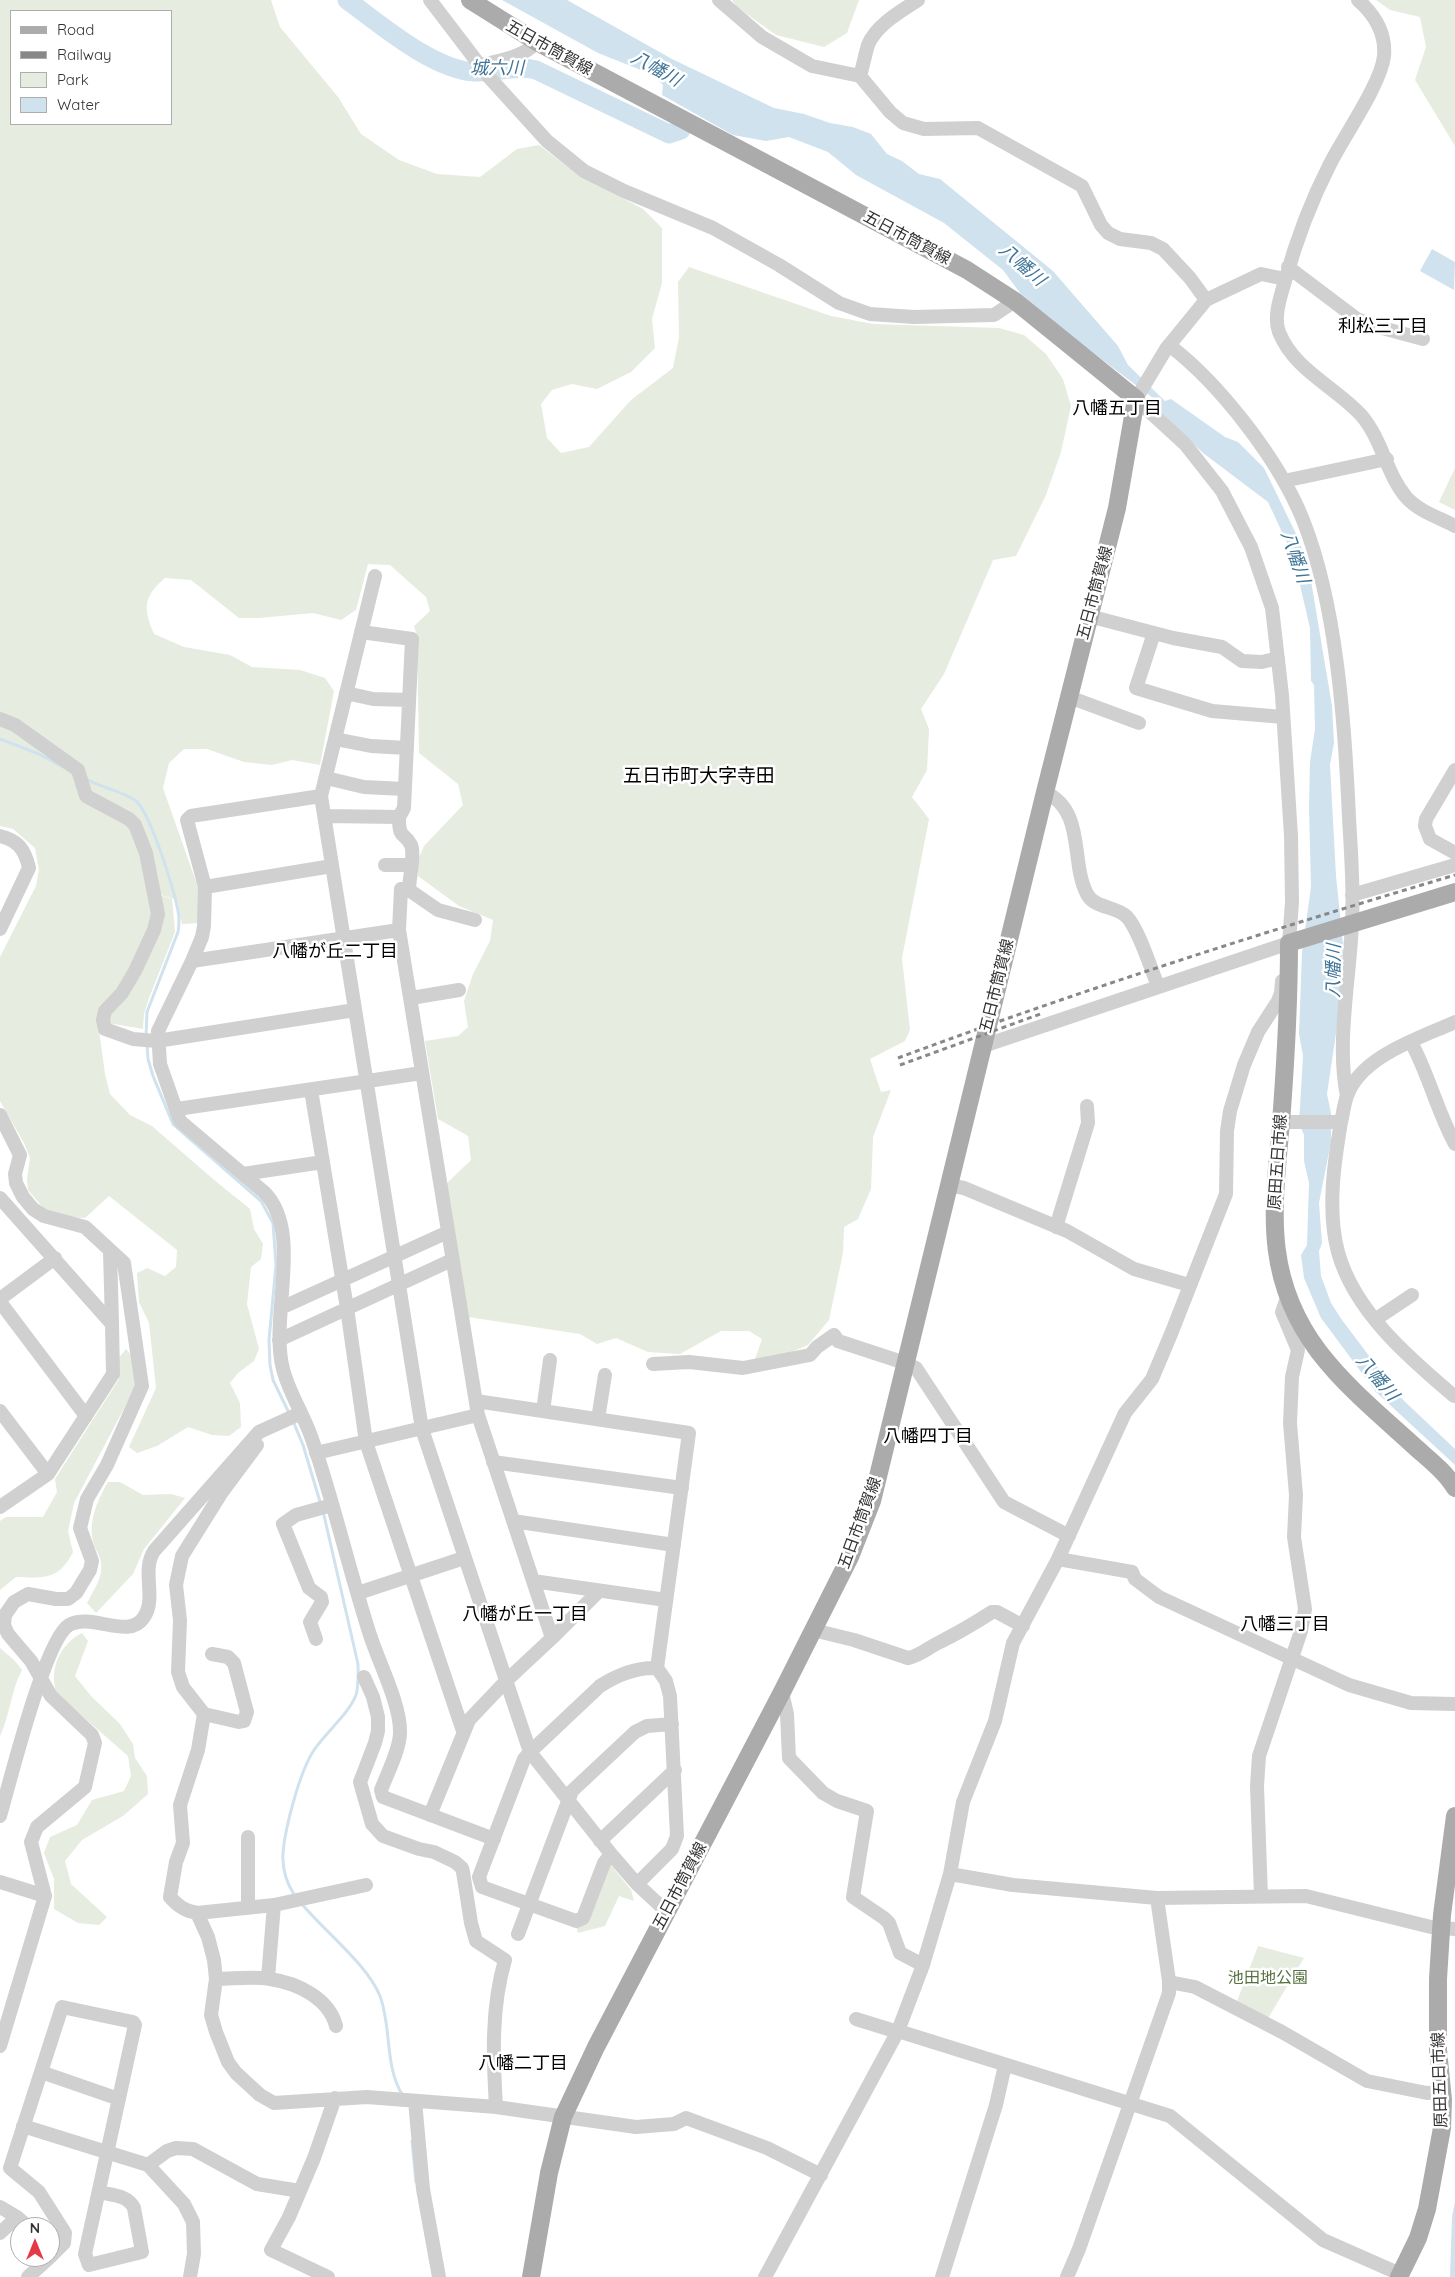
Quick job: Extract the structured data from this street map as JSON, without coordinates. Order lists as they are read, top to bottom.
{
  "streets": {
    "main road": ["五日市筒賀線", "原田五日市線"]
  },
  "districts": [
    "利松三丁目",
    "八幡五丁目",
    "五日市町大字寺田",
    "八幡が丘二丁目",
    "八幡四丁目",
    "八幡が丘一丁目",
    "八幡三丁目",
    "八幡二丁目"
  ],
  "water": ["城六川", "八幡川"],
  "parks": ["池田地公園"],
  "legend": [
    "Road",
    "Railway",
    "Park",
    "Water"
  ],
  "north": "top"
}
